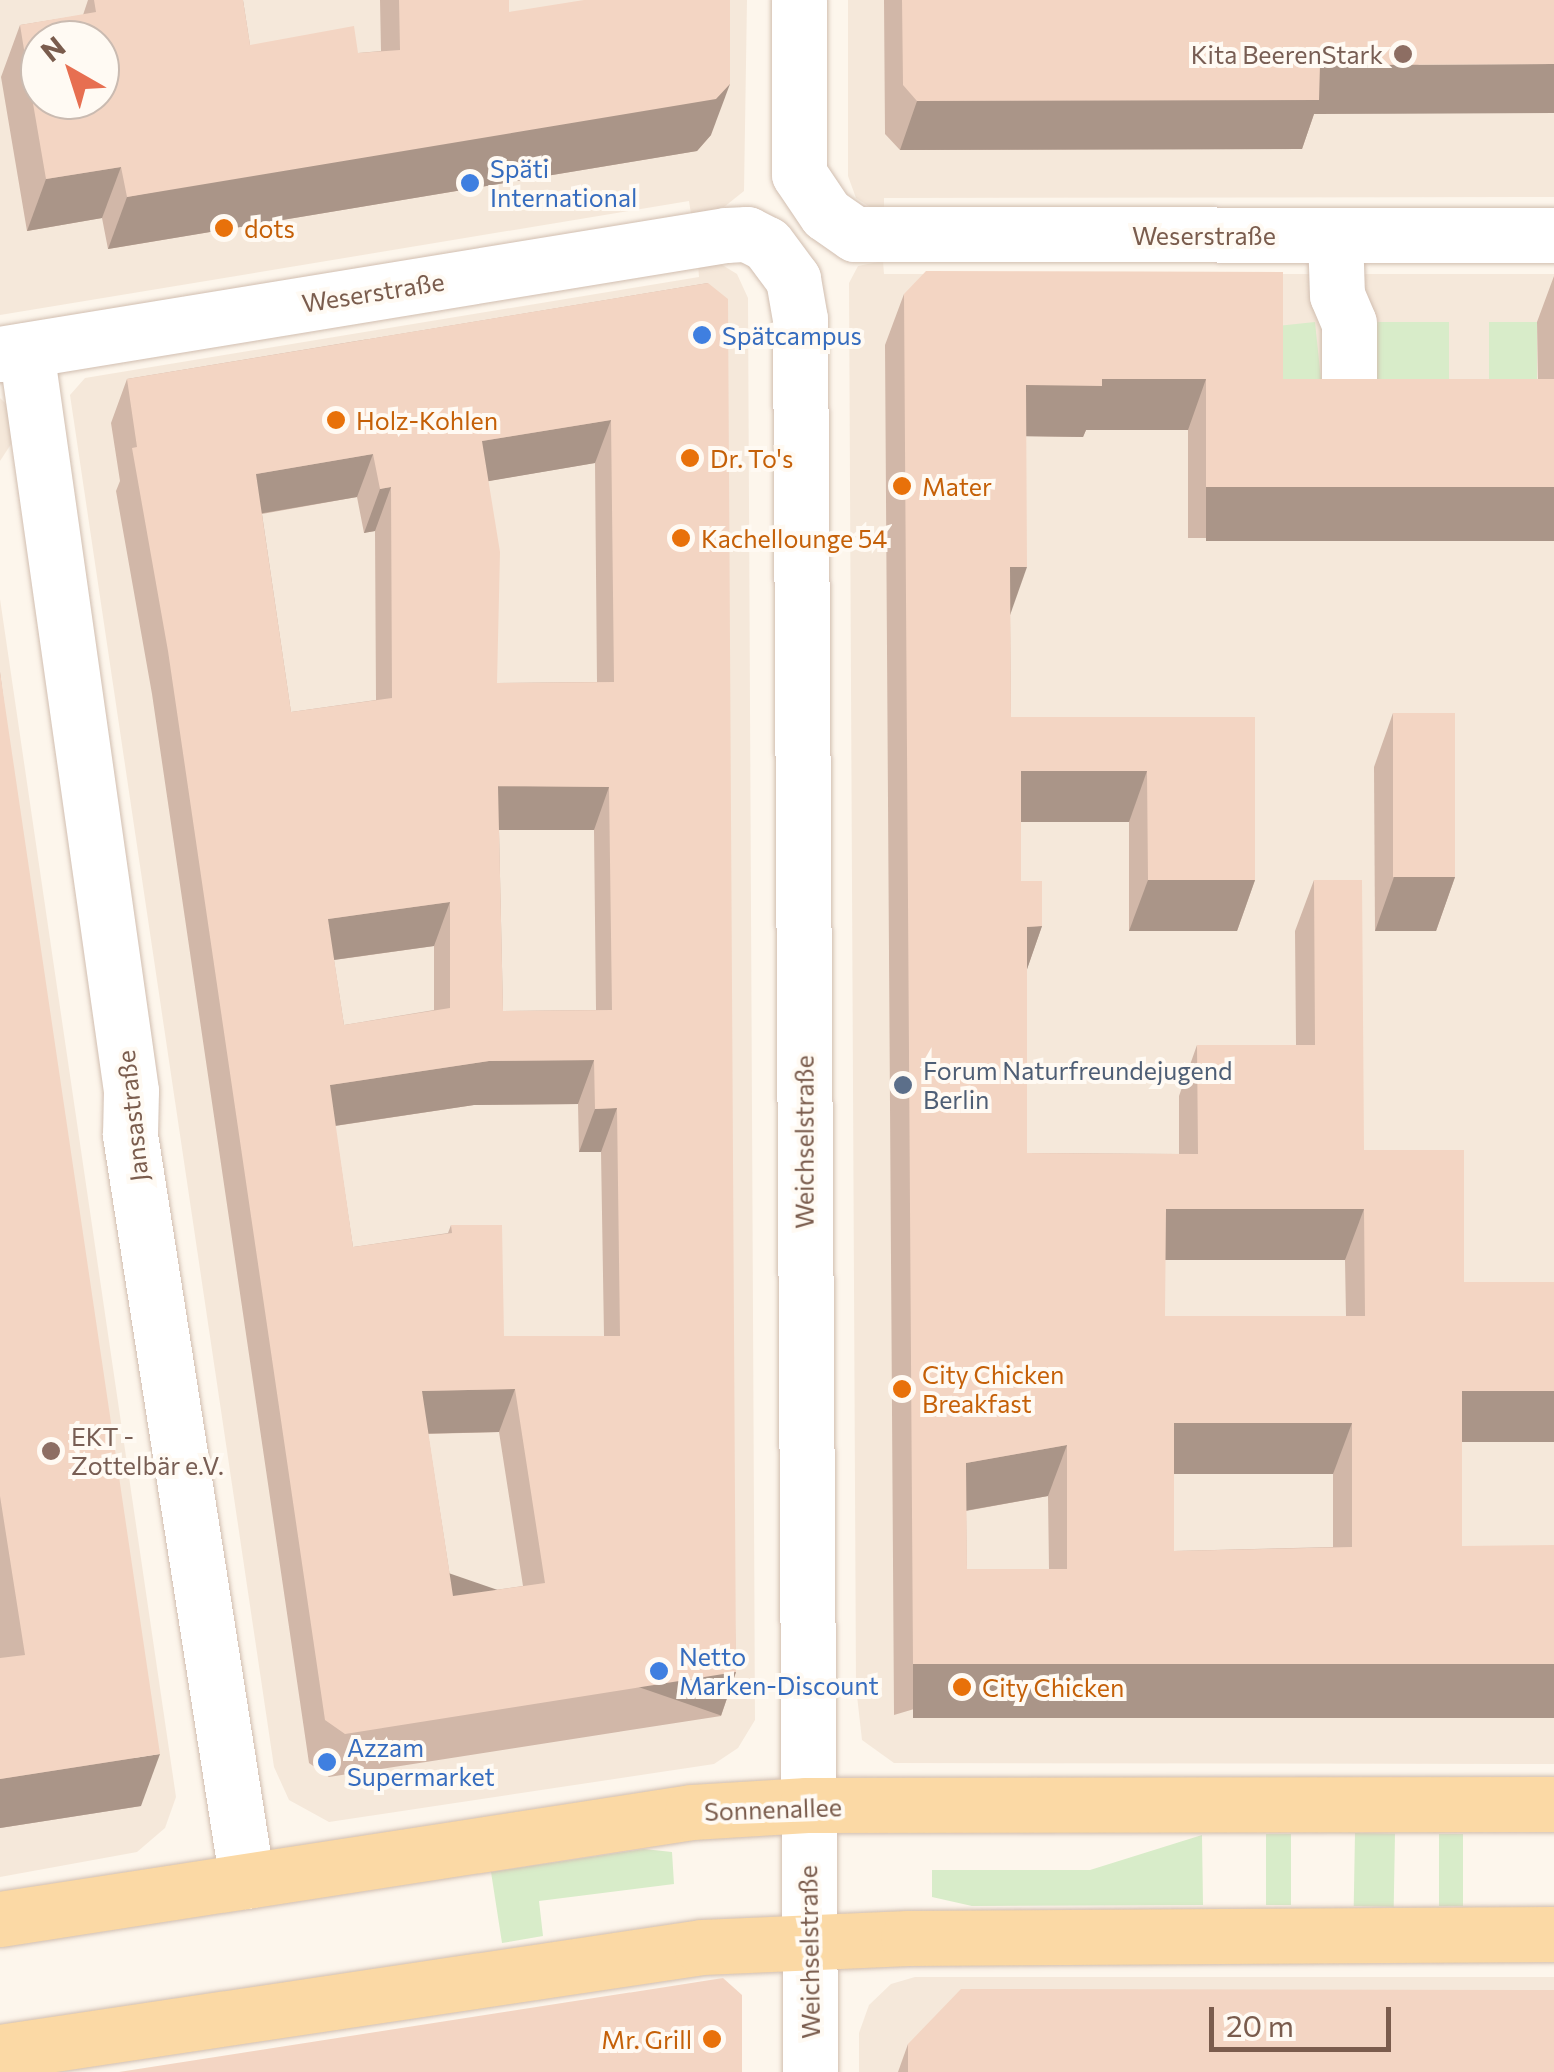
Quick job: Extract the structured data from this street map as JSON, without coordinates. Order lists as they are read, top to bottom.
{
  "streets": {
    "main road": ["Sonnenallee"],
    "street": ["Weserstraße", "Jansastraße", "Weichselstraße"]
  },
  "crossings": [
    ["Weserstraße", "Jansastraße"],
    ["Weserstraße", "Weichselstraße"],
    ["Jansastraße", "Sonnenallee"],
    ["Weichselstraße", "Sonnenallee"]
  ],
  "places": [
    "Kita BeerenStark",
    "Späti International",
    "dots",
    "Spätcampus",
    "Holz-Kohlen",
    "Dr. To's",
    "Mater",
    "Kachellounge 54",
    "Forum Naturfreundejugend Berlin",
    "City Chicken Breakfast",
    "EKT - Zottelbär e.V.",
    "Netto Marken-Discount",
    "City Chicken",
    "Azzam Supermarket",
    "Mr. Grill"
  ],
  "scale_bar": "20 m",
  "north": "top left"
}
